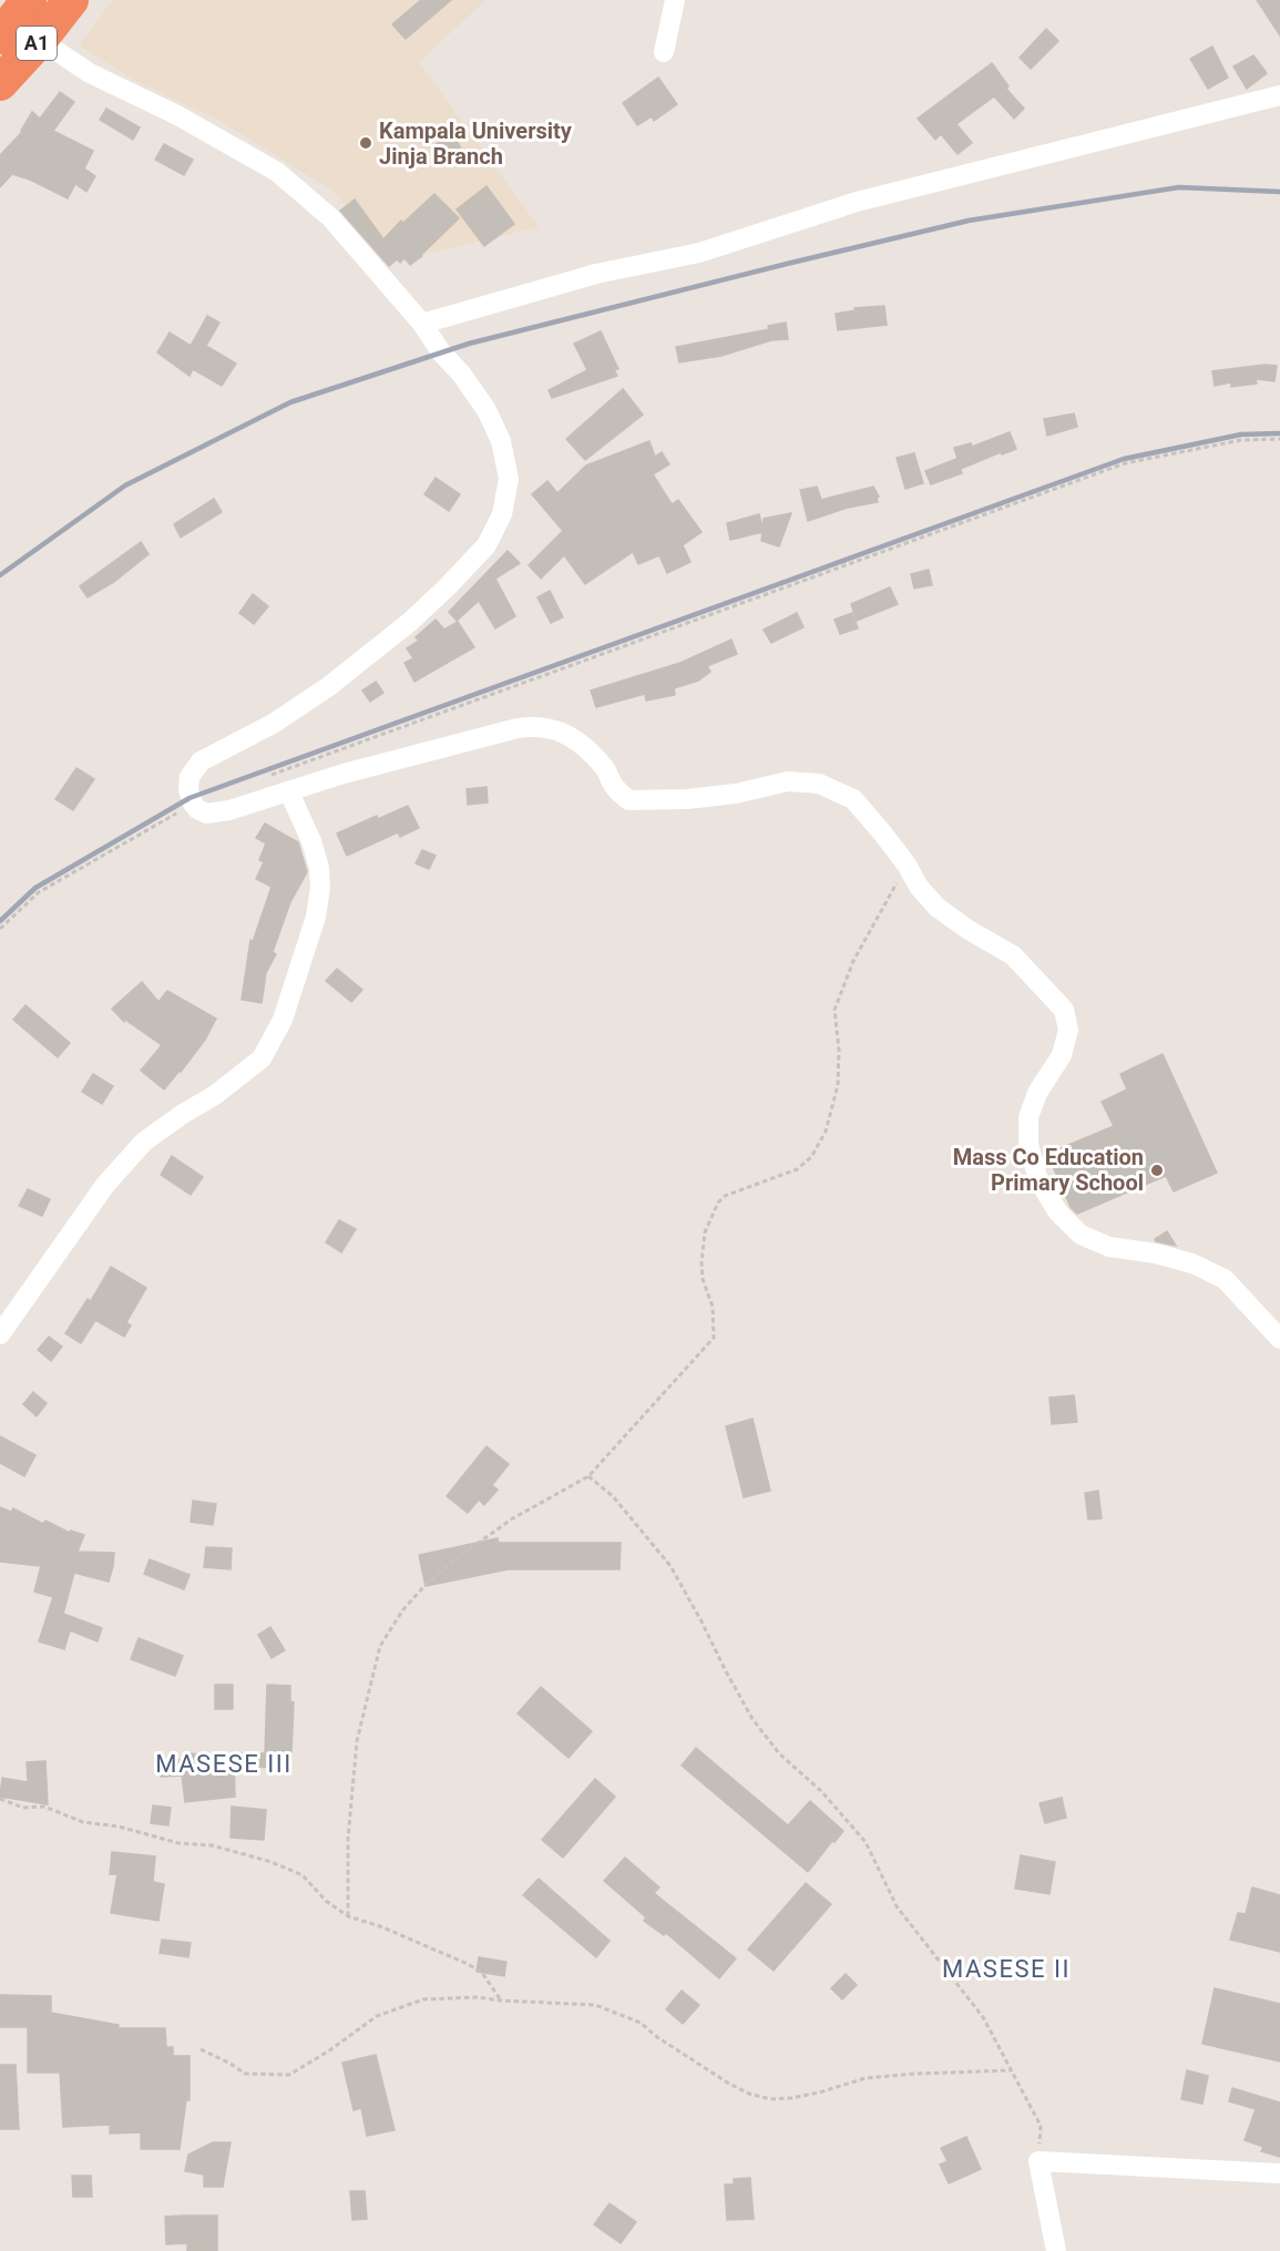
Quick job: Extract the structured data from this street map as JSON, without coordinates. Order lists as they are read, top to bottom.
{
  "streets": {
    "highway": ["A1"]
  },
  "districts": ["MASESE III", "MASESE II"],
  "places": ["Kampala University Jinja Branch", "Mass Co Education Primary School"]
}
